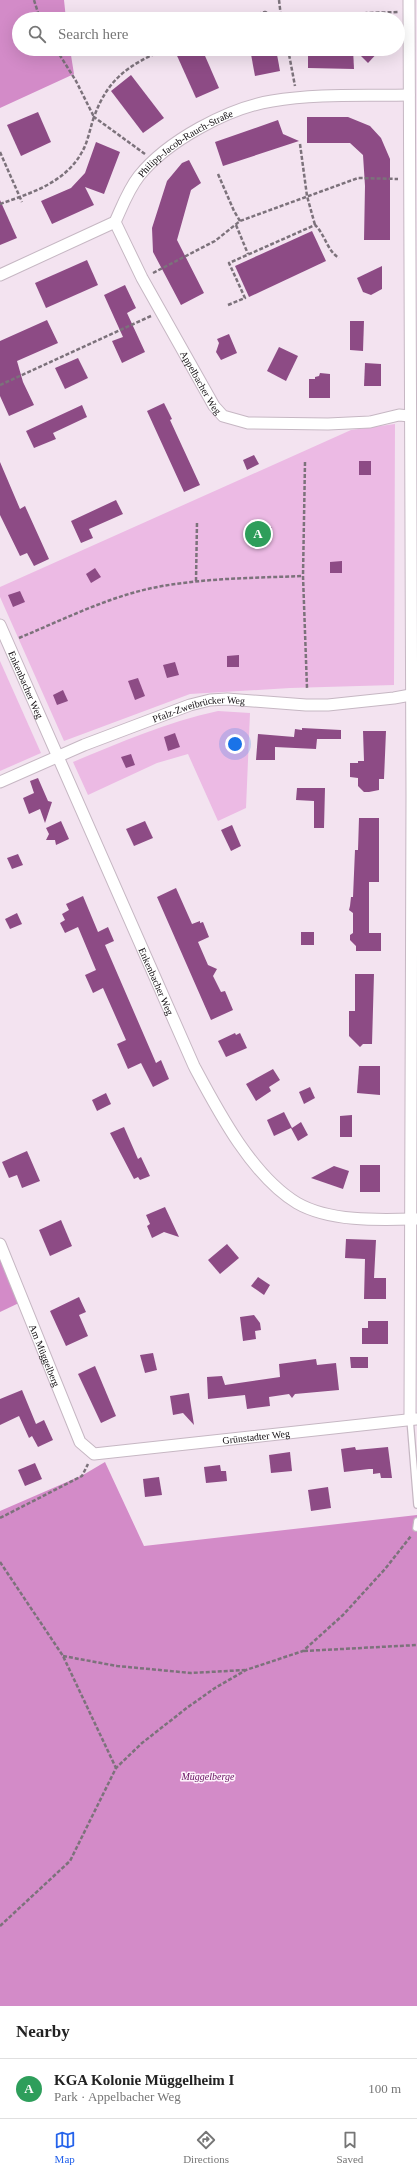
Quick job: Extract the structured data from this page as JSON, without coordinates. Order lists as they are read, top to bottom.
{
  "streets": {
    "street": [
      "Philipp-Jacob-Rauch-Straße",
      "Appelbacher Weg",
      "Enkenbacher Weg",
      "Pfalz-Zweibrücker Weg",
      "Am Müggelberg",
      "Grünstadter Weg"
    ]
  },
  "crossings": [
    ["Philipp-Jacob-Rauch-Straße", "Appelbacher Weg"],
    ["Enkenbacher Weg", "Pfalz-Zweibrücker Weg"],
    ["Am Müggelberg", "Grünstadter Weg"]
  ],
  "parks": ["Müggelberge"],
  "page": {
    "search": "Search here",
    "pins": "A",
    "heading": "Nearby",
    "list": [
      {
        "mark": "A",
        "name": "KGA Kolonie Müggelheim I",
        "note": "Park · Appelbacher Weg",
        "value": "100 m"
      }
    ],
    "nav": ["Map", "Directions", "Saved"]
  }
}
